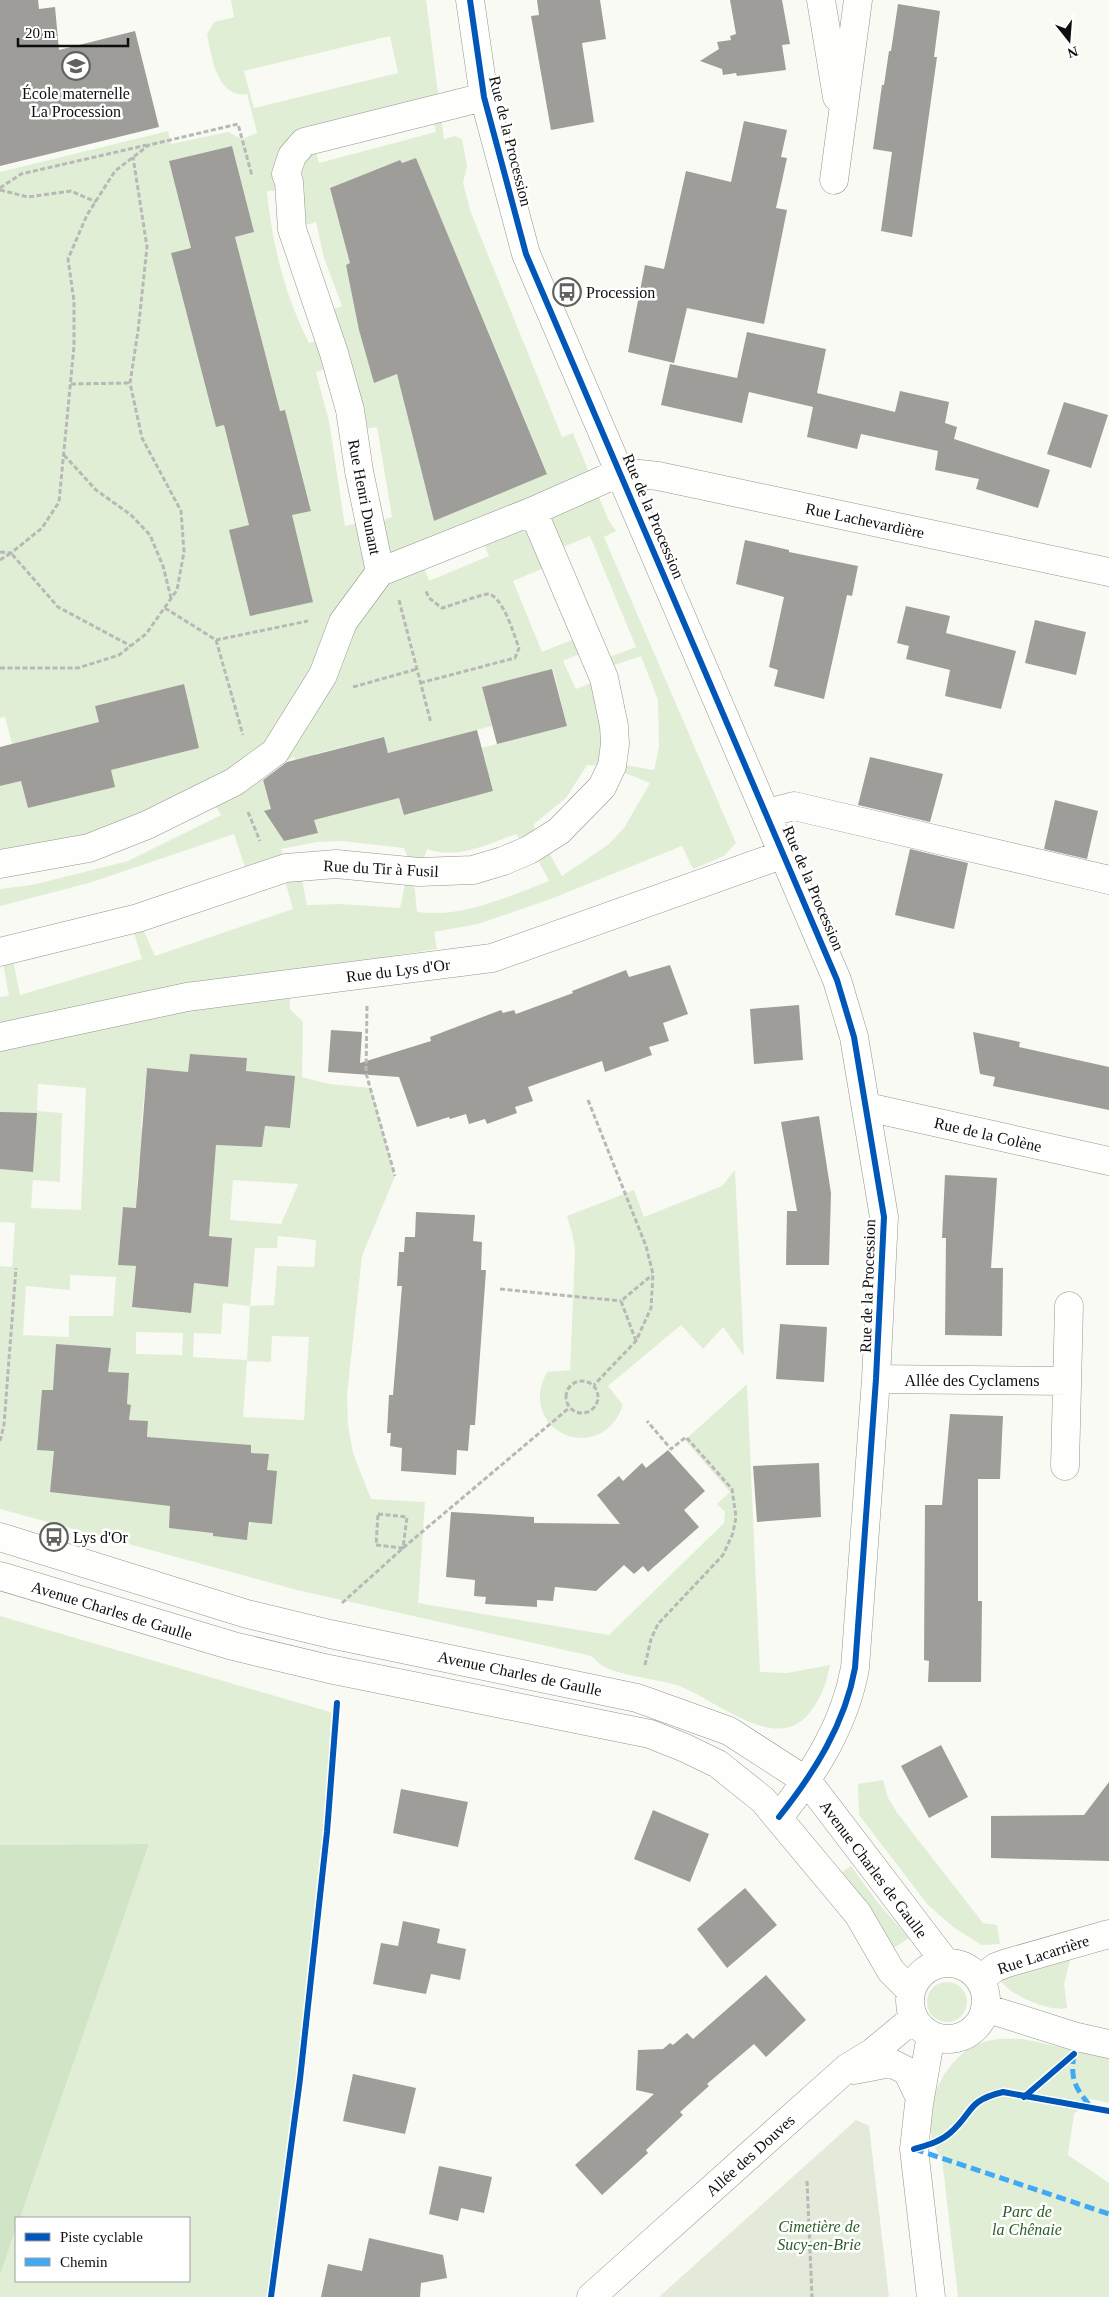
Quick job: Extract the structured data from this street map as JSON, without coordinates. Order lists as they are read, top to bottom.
{
  "streets": {
    "street": [
      "Rue de la Procession",
      "Rue Henri Dunant",
      "Rue Lachevardière",
      "Rue du Tir à Fusil",
      "Rue du Lys d'Or",
      "Rue de la Colène",
      "Allée des Cyclamens",
      "Avenue Charles de Gaulle",
      "Rue Lacarrière",
      "Allée des Douves"
    ]
  },
  "crossings": [
    ["Rue de la Procession", "Rue Lachevardière"],
    ["Rue de la Procession", "Rue du Lys d'Or"],
    ["Rue de la Procession", "Rue de la Colène"],
    ["Rue de la Procession", "Allée des Cyclamens"],
    ["Rue de la Procession", "Avenue Charles de Gaulle"],
    ["Avenue Charles de Gaulle", "Rue Lacarrière"],
    ["Avenue Charles de Gaulle", "Allée des Douves"],
    ["Rue Lacarrière", "Allée des Douves"]
  ],
  "parks": ["Parc de la Chênaie", "Cimetière de Sucy-en-Brie"],
  "places": {
    "school or university": ["École maternelle La Procession"],
    "bus stop": ["Procession", "Lys d'Or"]
  },
  "legend": ["Piste cyclable", "Chemin"],
  "scale_bar": "20 m",
  "north": "bottom"
}
